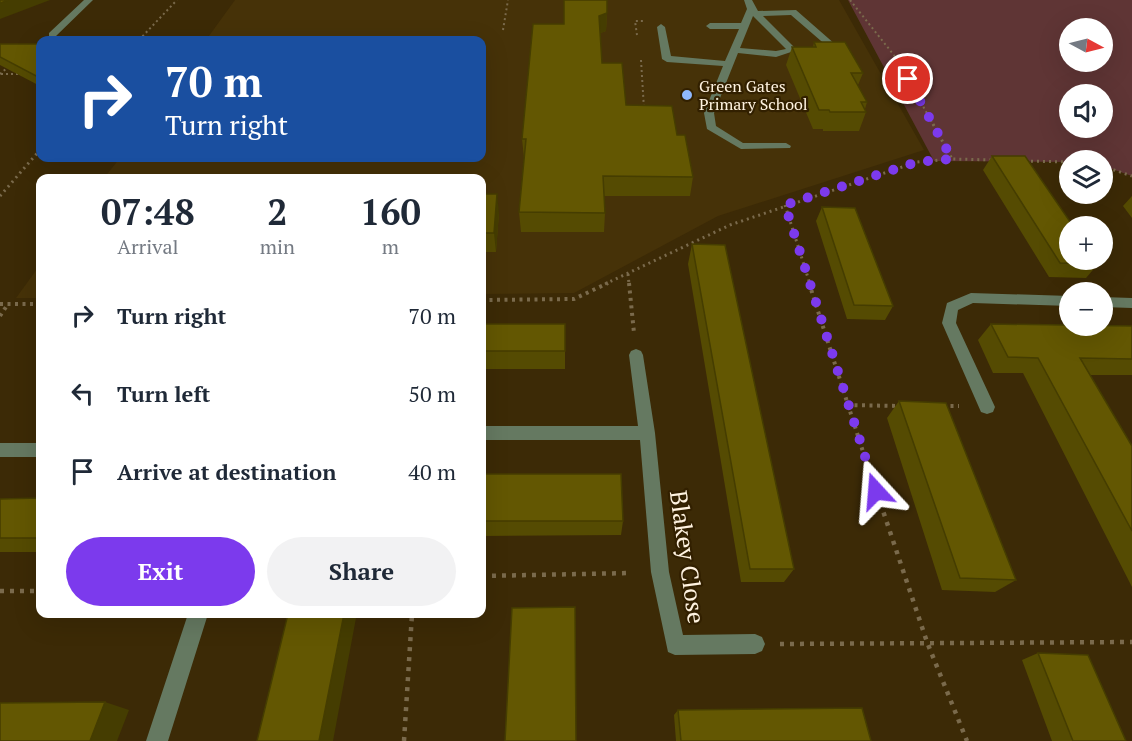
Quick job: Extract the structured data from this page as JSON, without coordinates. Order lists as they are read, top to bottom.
{
  "streets": {
    "street": ["Blakey Close"]
  },
  "places": ["Green Gates Primary School"],
  "north": "right",
  "page": {
    "map_buttons": ["+", "−"],
    "turn": ["70 m", "Turn right"],
    "eta": [
      "07:48",
      "Arrival",
      "2",
      "min",
      "160",
      "m"
    ],
    "list": [
      {
        "name": "Turn right",
        "value": "70 m"
      },
      {
        "name": "Turn left",
        "value": "50 m"
      },
      {
        "name": "Arrive at destination",
        "value": "40 m"
      }
    ],
    "buttons": ["Exit", "Share"]
  }
}
